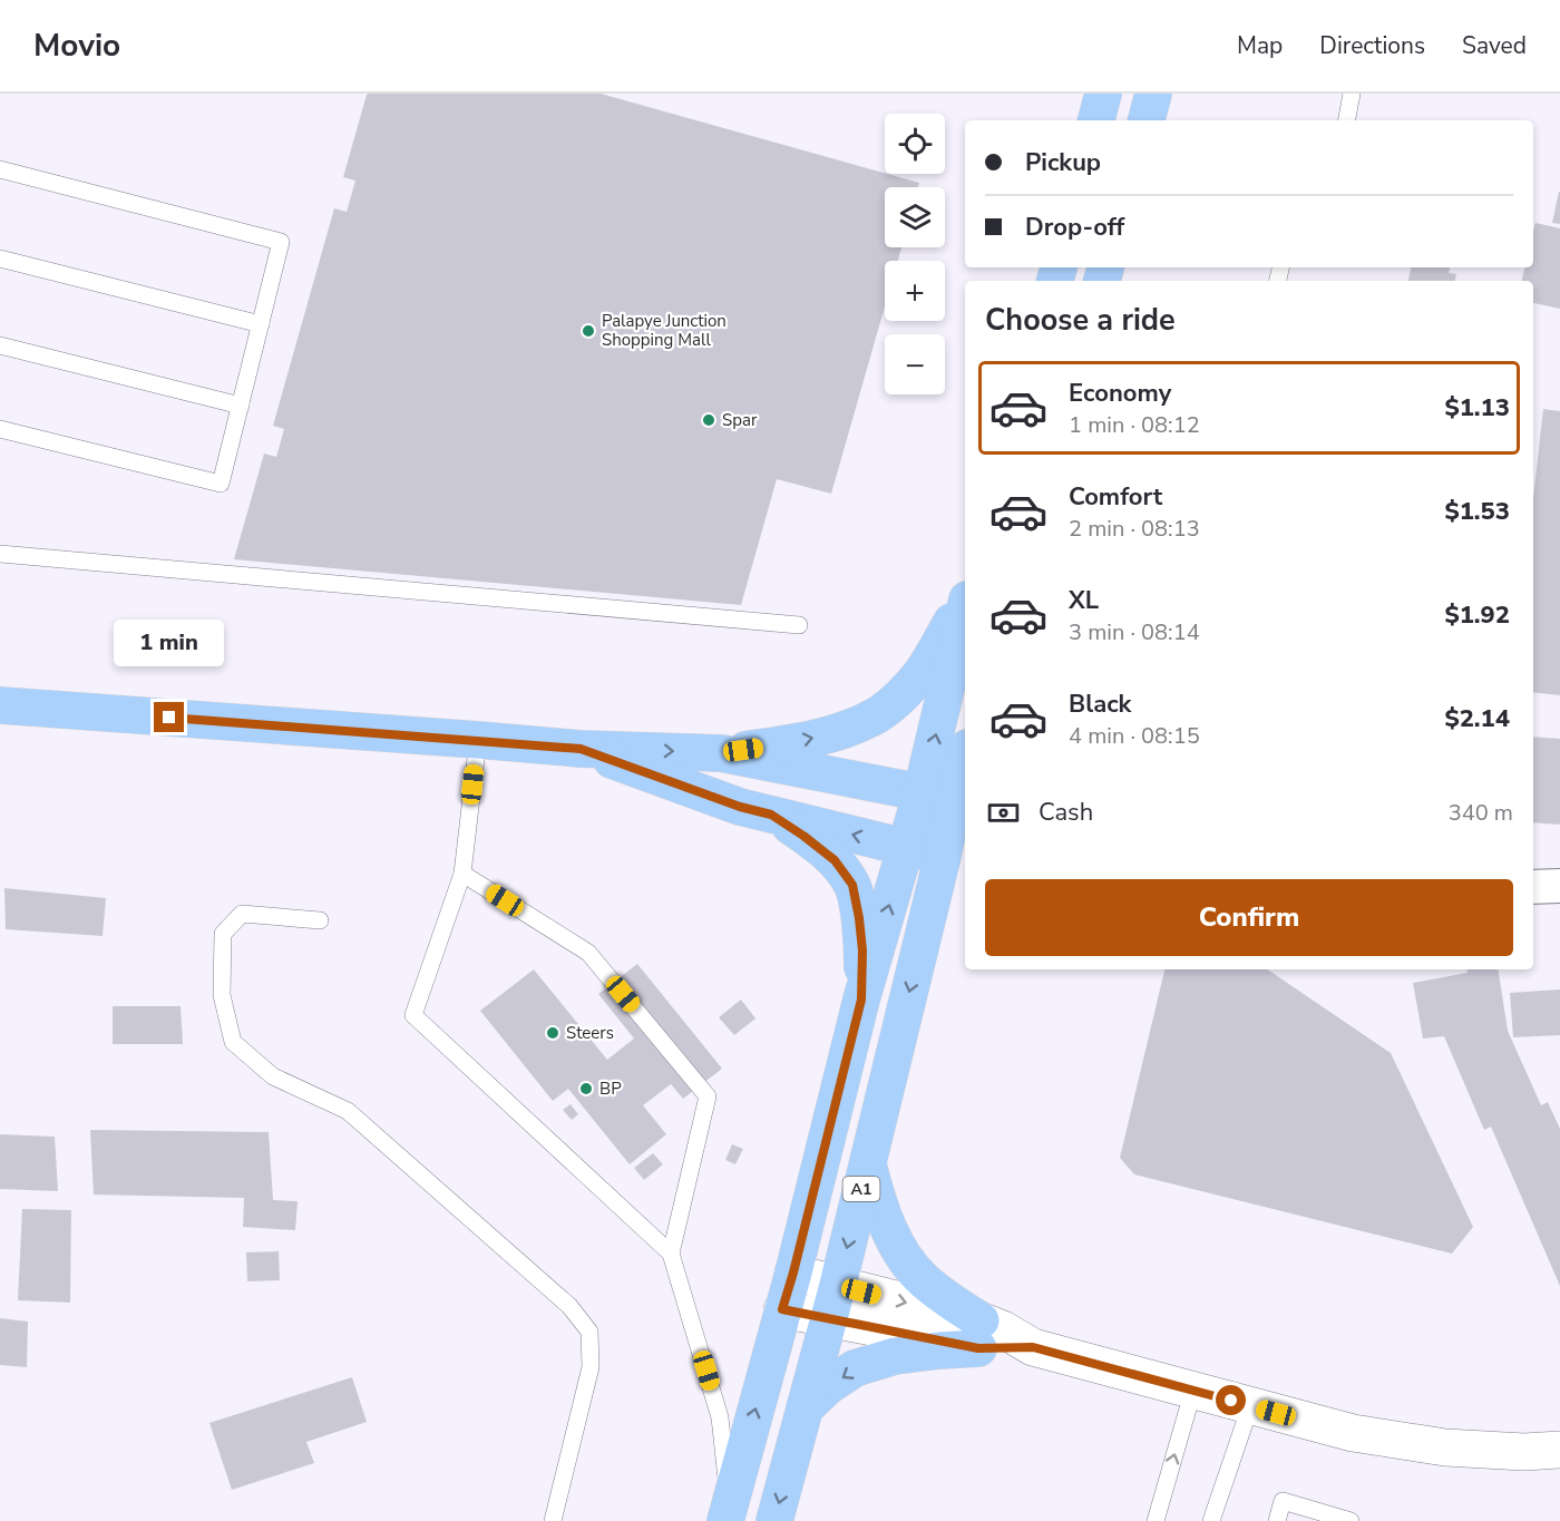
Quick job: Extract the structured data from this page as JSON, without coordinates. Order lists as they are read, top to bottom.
{
  "streets": {
    "highway": ["A1"]
  },
  "places": [
    "Palapye Junction Shopping Mall",
    "Spar",
    "Steers",
    "BP"
  ],
  "page": {
    "header": "Movio",
    "nav": ["Map", "Directions", "Saved"],
    "map_buttons": ["+", "−"],
    "banner": ["Pickup", "Drop-off"],
    "heading": "Choose a ride",
    "list": [
      {
        "name": "Economy",
        "note": "1 min · 08:12",
        "value": "$1.13"
      },
      {
        "name": "Comfort",
        "note": "2 min · 08:13",
        "value": "$1.53"
      },
      {
        "name": "XL",
        "note": "3 min · 08:14",
        "value": "$1.92"
      },
      {
        "name": "Black",
        "note": "4 min · 08:15",
        "value": "$2.14"
      }
    ],
    "bubble": "1 min",
    "pay": ["Cash", "340 m"],
    "buttons": "Confirm"
  }
}
